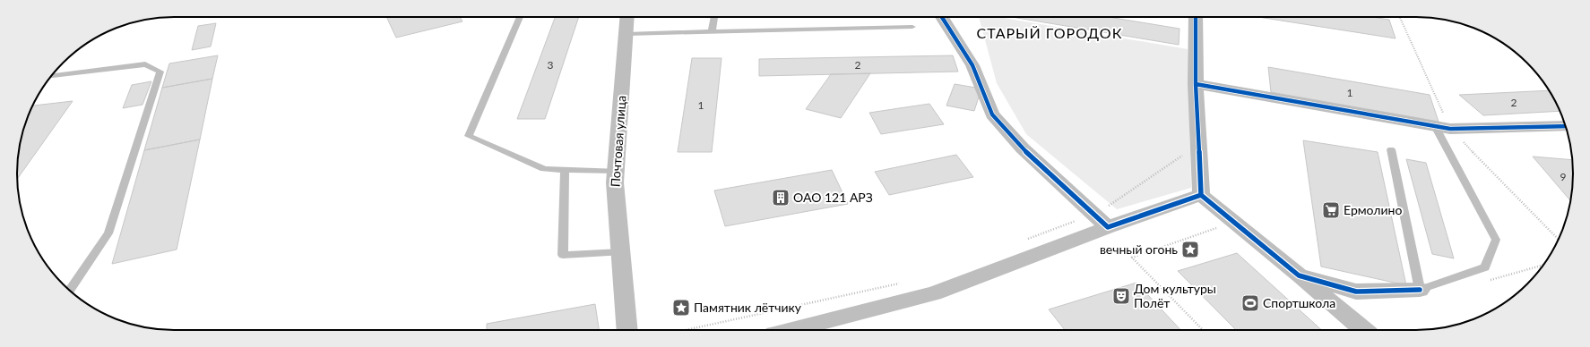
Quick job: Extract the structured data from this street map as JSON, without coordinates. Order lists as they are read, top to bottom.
{
  "streets": {
    "street": ["Почтовая улица"]
  },
  "districts": ["СТАРЫЙ ГОРОДОК"],
  "places": {
    "building": ["OAO 121 АРЗ"],
    "supermarket": ["Ермолино"],
    "place": ["вечный огонь", "Памятник лётчику"],
    "theatre": ["Дом культуры Полёт"],
    "sports": ["Спортшкола"]
  },
  "house_numbers": [
    "3",
    "2",
    "1",
    "2",
    "1",
    "9"
  ]
}
